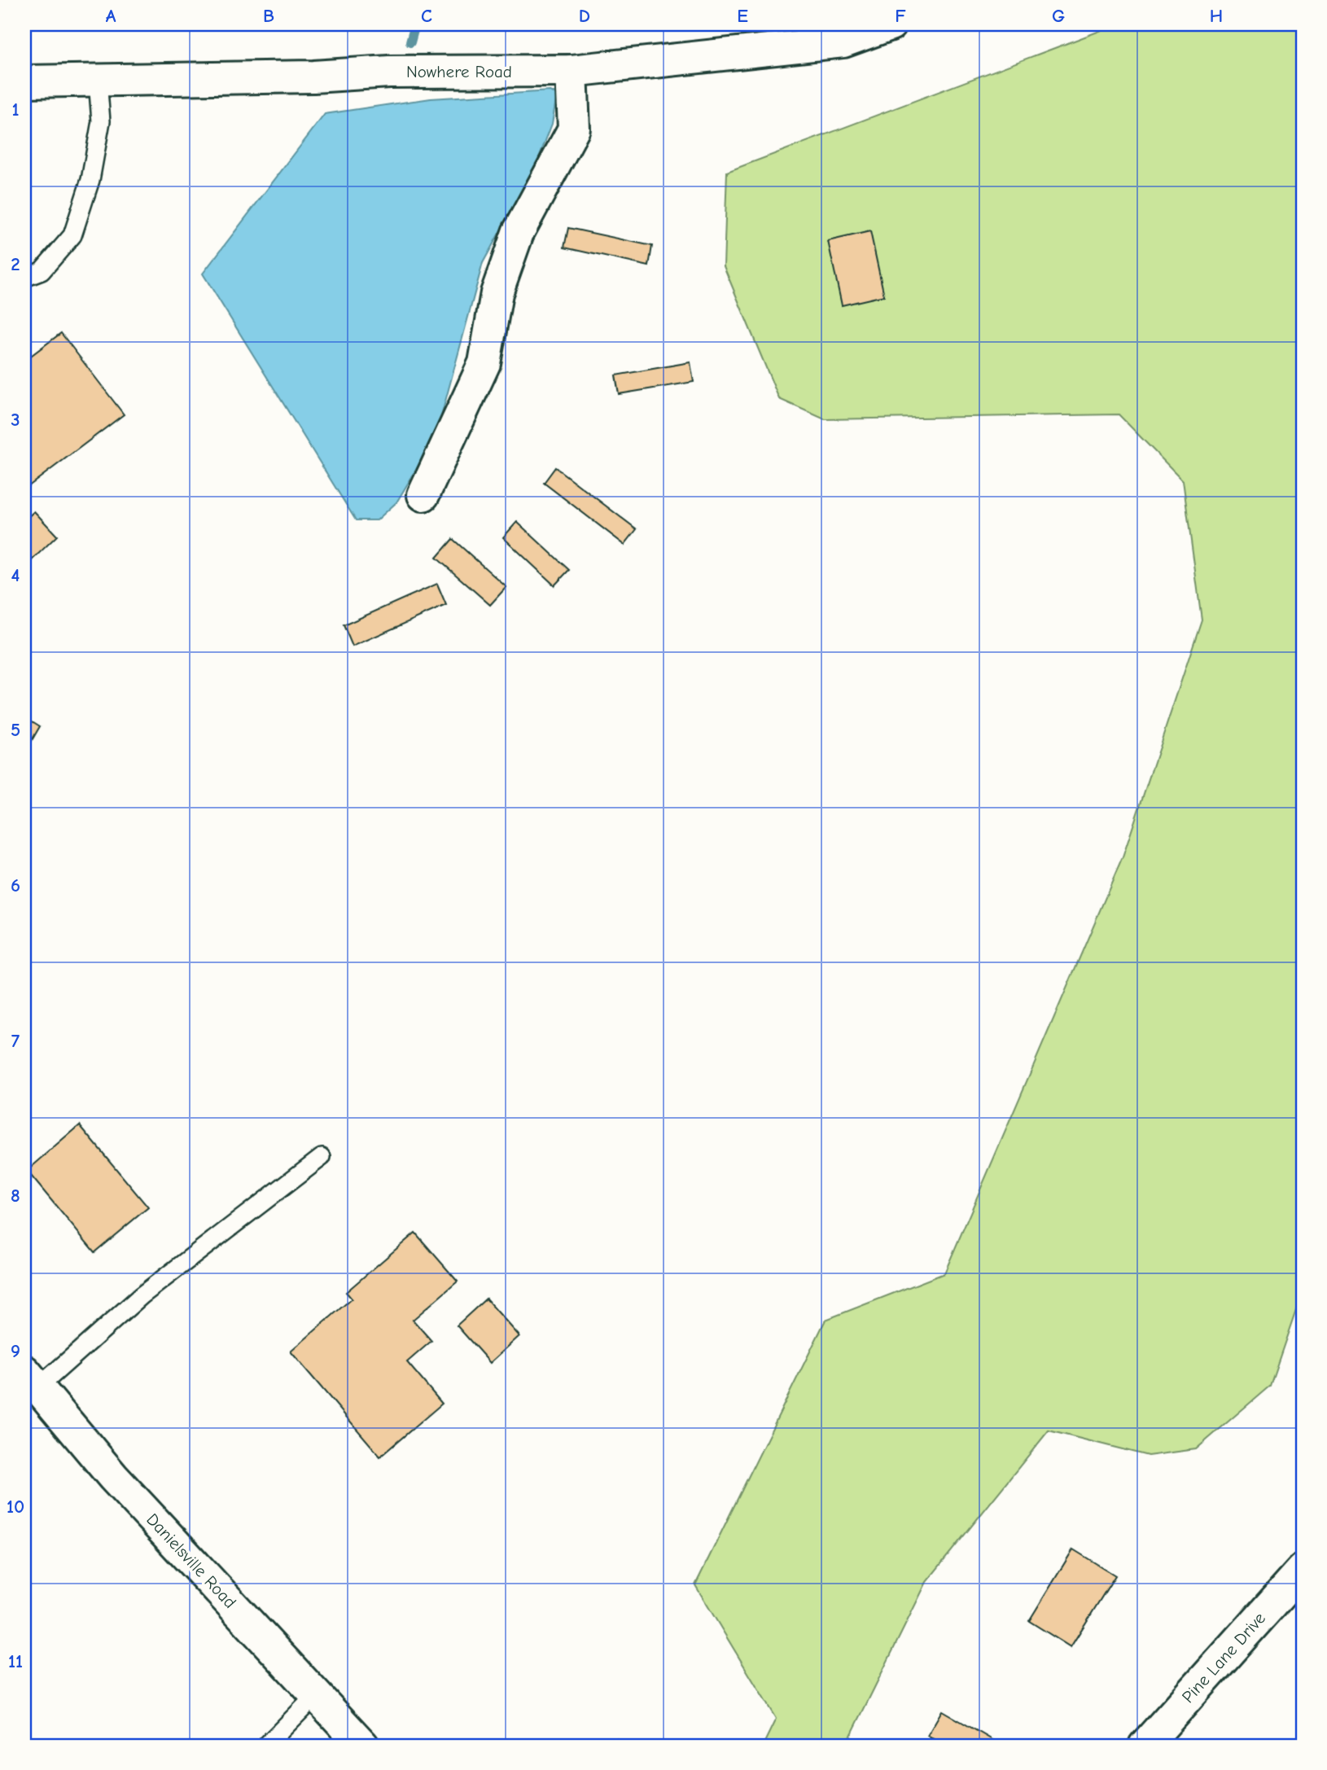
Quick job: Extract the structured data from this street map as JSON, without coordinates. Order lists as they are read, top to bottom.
{
  "streets": {
    "street": ["Nowhere Road", "Danielsville Road", "Pine Lane Drive"]
  },
  "grid": {
    "columns": [
      "A",
      "B",
      "C",
      "D",
      "E",
      "F",
      "G",
      "H"
    ],
    "rows": [
      "1",
      "2",
      "3",
      "4",
      "5",
      "6",
      "7",
      "8",
      "9",
      "10",
      "11"
    ]
  }
}
